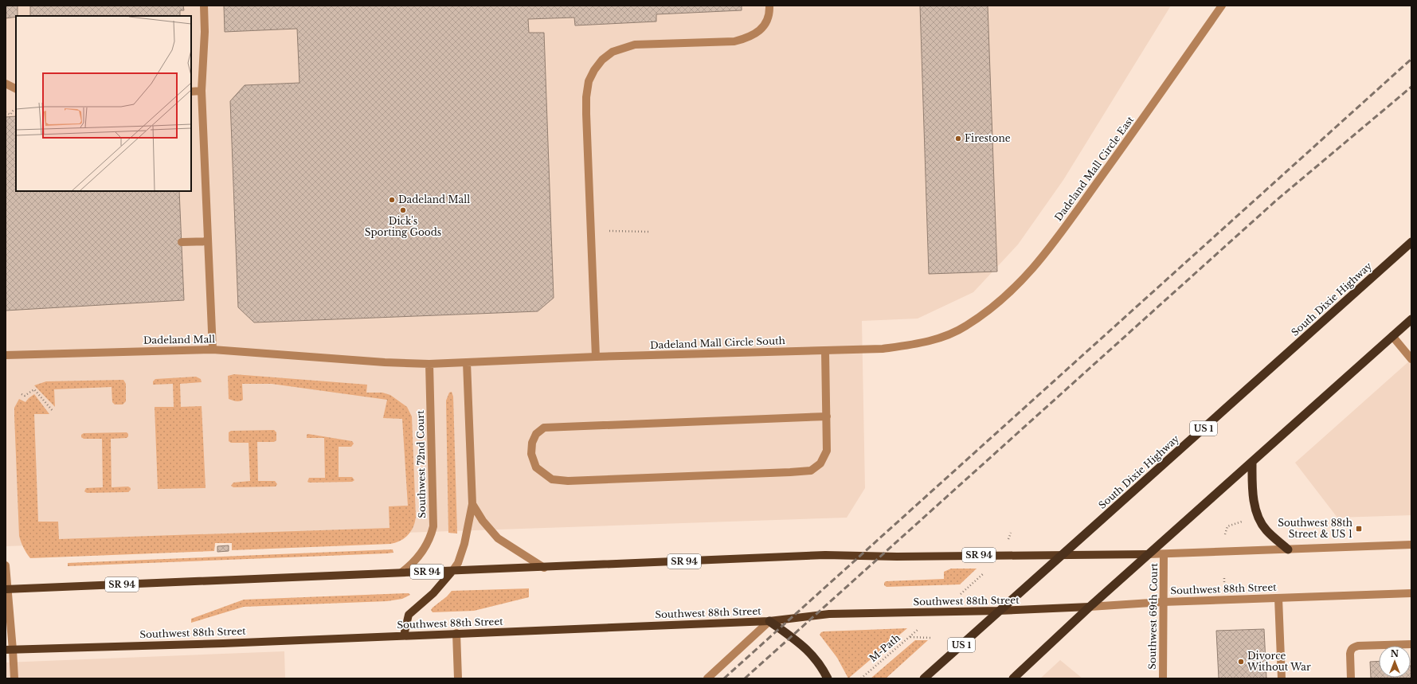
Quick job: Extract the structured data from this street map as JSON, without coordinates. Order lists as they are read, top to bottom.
{
  "streets": {
    "highway": ["South Dixie Highway", "US 1"],
    "main road": ["SR 94", "Southwest 88th Street"],
    "street": [
      "Dadeland Mall Circle East",
      "Dadeland Mall",
      "Dadeland Mall Circle South",
      "Southwest 72nd Court",
      "Southwest 69th Court"
    ],
    "path": ["M-Path"]
  },
  "crossings": [
    ["Dadeland Mall Circle East", "Dadeland Mall Circle South"],
    ["South Dixie Highway", "SR 94"],
    ["South Dixie Highway", "Southwest 88th Street"],
    ["Dadeland Mall", "Dadeland Mall Circle South"],
    ["Dadeland Mall", "Southwest 72nd Court"],
    ["Southwest 72nd Court", "SR 94"],
    ["Southwest 88th Street", "Southwest 69th Court"]
  ],
  "places": {
    "other": [
      "Firestone",
      "Dadeland Mall",
      "Dick's Sporting Goods",
      "Divorce Without War"
    ],
    "transit": ["Southwest 88th Street & US 1"]
  },
  "north": "top"
}
